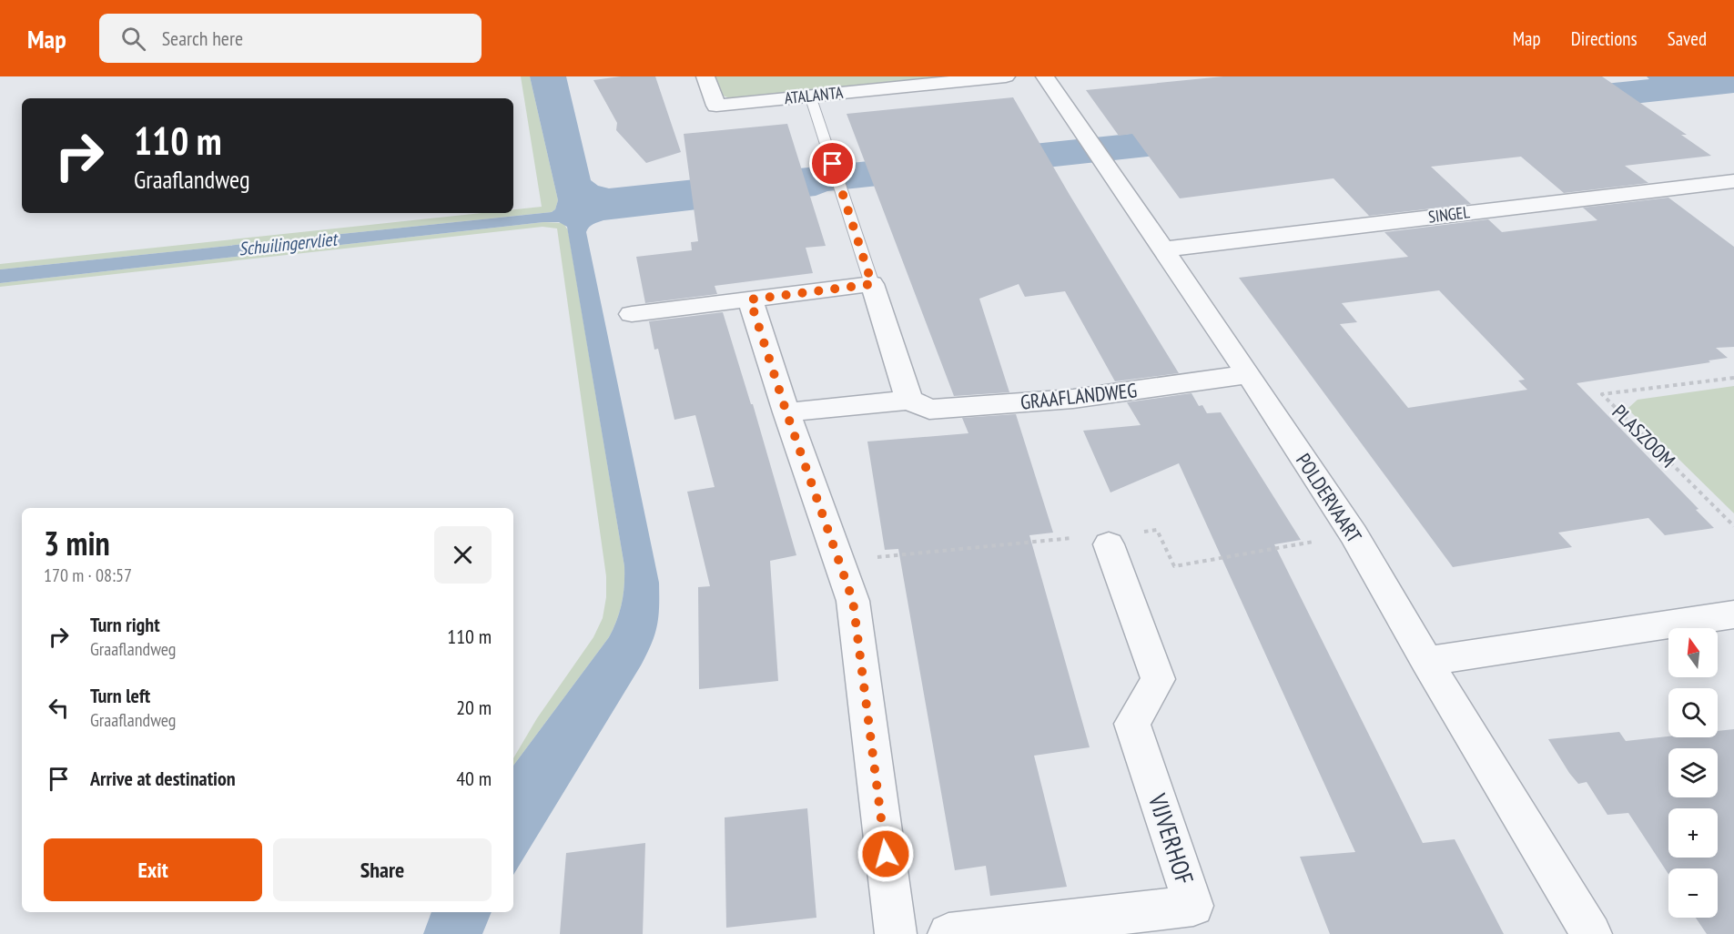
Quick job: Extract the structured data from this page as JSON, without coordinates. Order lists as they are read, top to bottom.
{
  "streets": {
    "street": [
      "ATALANTA",
      "SINGEL",
      "GRAAFLANDWEG",
      "POLDERVAART",
      "VIJVERHOF"
    ],
    "path": ["PLASZOOM"]
  },
  "crossings": [
    ["SINGEL", "POLDERVAART"],
    ["GRAAFLANDWEG", "POLDERVAART"]
  ],
  "water": ["Schuilingervliet"],
  "north": "top",
  "page": {
    "header": "Map",
    "search": "Search here",
    "nav": ["Map", "Directions", "Saved"],
    "turn": ["110 m", "Graaflandweg"],
    "heading": ["3 min", "170 m · 08:57"],
    "list": [
      {
        "name": "Turn right",
        "note": "Graaflandweg",
        "value": "110 m"
      },
      {
        "name": "Turn left",
        "note": "Graaflandweg",
        "value": "20 m"
      },
      {
        "name": "Arrive at destination",
        "value": "40 m"
      }
    ],
    "map_buttons": ["+", "−"],
    "buttons": ["Exit", "Share"]
  }
}
